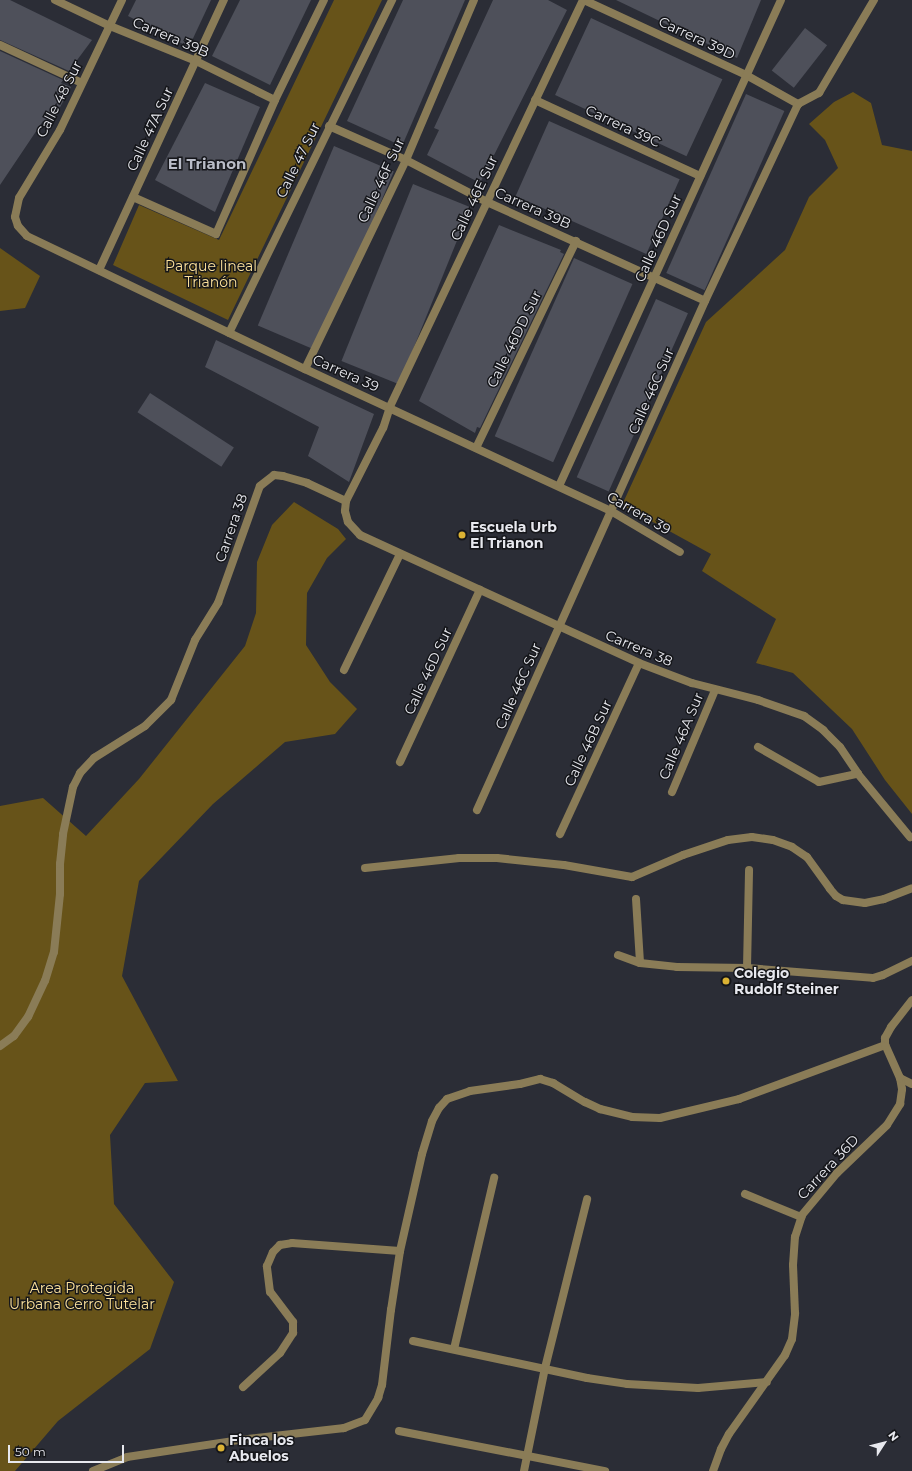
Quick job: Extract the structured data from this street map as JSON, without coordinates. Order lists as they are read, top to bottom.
{
  "streets": {
    "street": [
      "Carrera 39B",
      "Carrera 39D",
      "Calle 48 Sur",
      "Carrera 39C",
      "Calle 47A Sur",
      "Calle 47 Sur",
      "Calle 46F Sur",
      "Calle 46E Sur",
      "Calle 46D Sur",
      "Calle 46DD Sur",
      "Carrera 39",
      "Calle 46C Sur",
      "Carrera 38",
      "Calle 46A Sur",
      "Calle 46B Sur",
      "Carrera 36D"
    ]
  },
  "crossings": [
    ["Carrera 39B", "Calle 48 Sur"],
    ["Carrera 39B", "Calle 47A Sur"],
    ["Carrera 39B", "Calle 47 Sur"],
    ["Carrera 39B", "Calle 46F Sur"],
    ["Carrera 39B", "Calle 46E Sur"],
    ["Carrera 39B", "Calle 46D Sur"],
    ["Carrera 39B", "Calle 46DD Sur"],
    ["Carrera 39B", "Calle 46C Sur"],
    ["Carrera 39D", "Calle 46E Sur"],
    ["Carrera 39D", "Calle 46D Sur"],
    ["Carrera 39D", "Calle 46C Sur"],
    ["Calle 48 Sur", "Carrera 39"],
    ["Carrera 39C", "Calle 46E Sur"],
    ["Carrera 39C", "Calle 46D Sur"],
    ["Calle 47A Sur", "Carrera 39"],
    ["Calle 47 Sur", "Carrera 39"],
    ["Calle 46F Sur", "Carrera 39"],
    ["Calle 46E Sur", "Carrera 39"],
    ["Calle 46D Sur", "Carrera 39"],
    ["Calle 46D Sur", "Carrera 38"],
    ["Calle 46DD Sur", "Carrera 39"],
    ["Carrera 39", "Calle 46C Sur"],
    ["Calle 46C Sur", "Carrera 38"],
    ["Carrera 38", "Calle 46A Sur"],
    ["Carrera 38", "Calle 46B Sur"]
  ],
  "districts": ["El Trianon"],
  "parks": ["Parque lineal Trianón", "Area Protegida Urbana Cerro Tutelar"],
  "places": ["Escuela Urb El Trianon", "Colegio Rudolf Steiner", "Finca los Abuelos"],
  "scale_bar": "50 m",
  "north": "top right"
}
